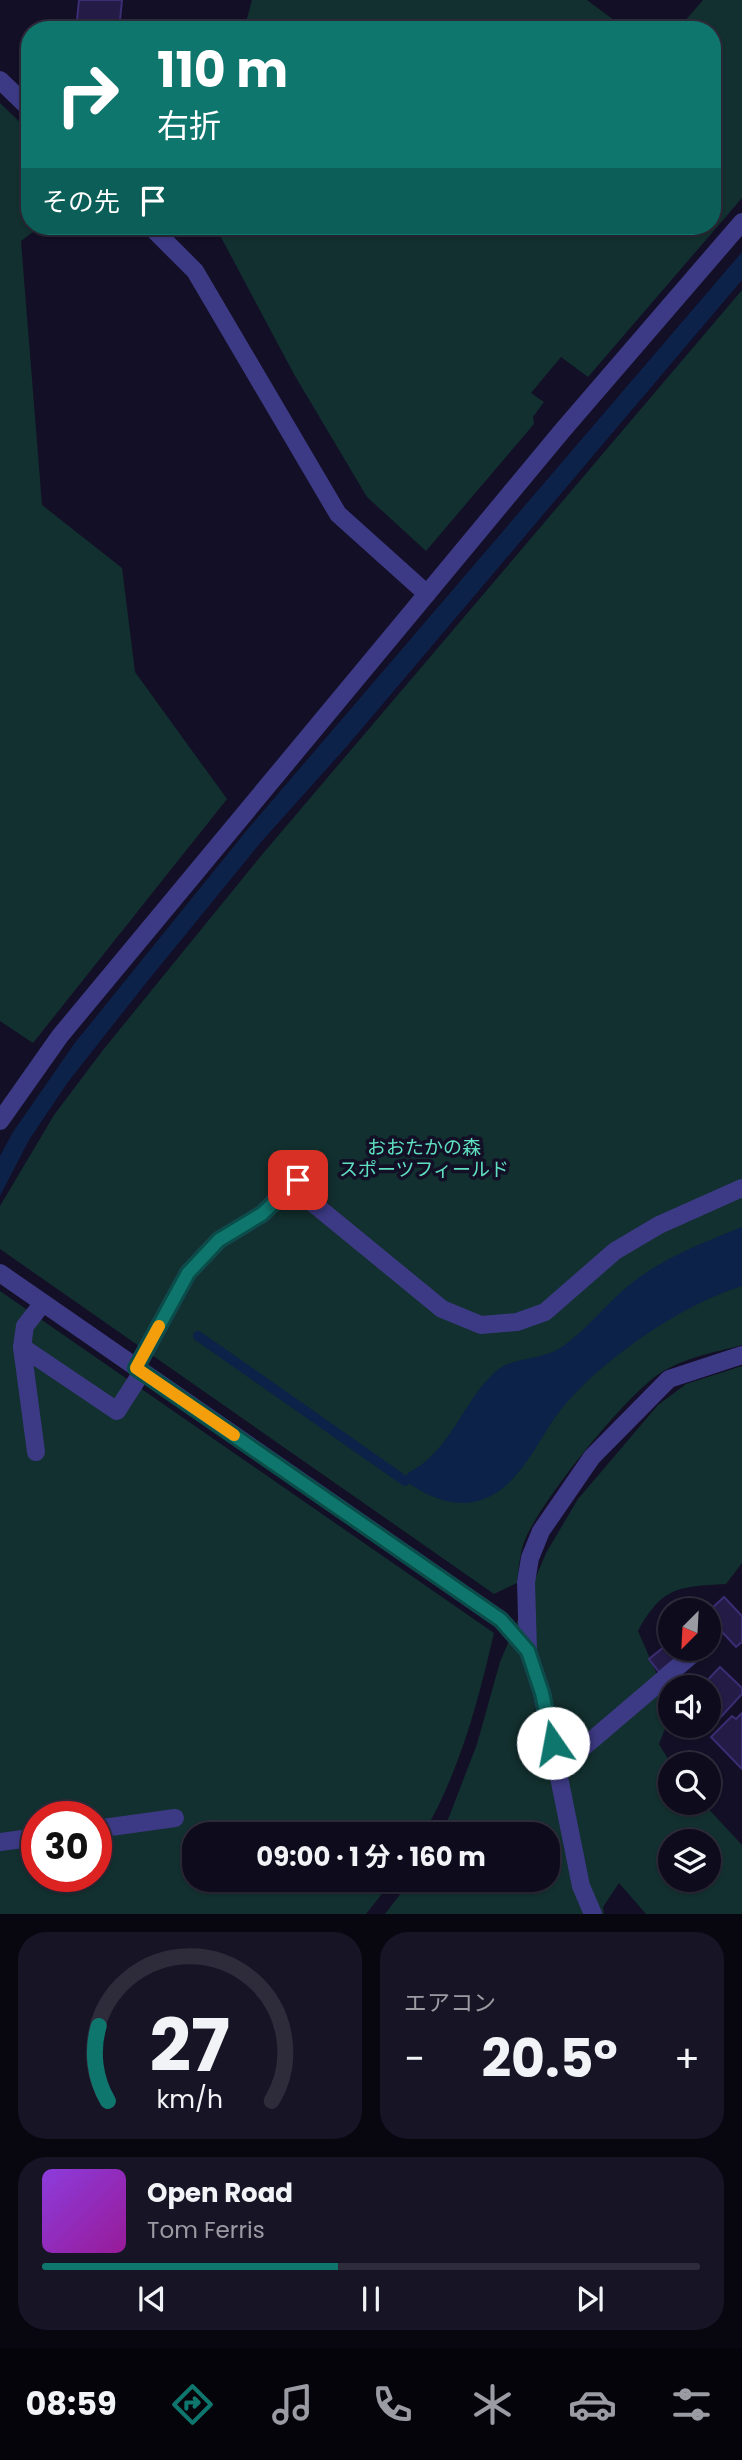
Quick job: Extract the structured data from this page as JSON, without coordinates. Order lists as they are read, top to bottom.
{
  "parks": ["おおたかの森 スポーツフィールド"],
  "north": "bottom left",
  "page": {
    "turn": ["110 m", "右折"],
    "then": "その先",
    "limit": "30",
    "trip": "09:00 · 1 分 · 160 m",
    "tile": "エアコン",
    "heat": ["−", "20.5°", "+"],
    "song": ["Open Road", "Tom Ferris"],
    "tabs": "08:59",
    "gauge": ["27", "km/h"]
  }
}
